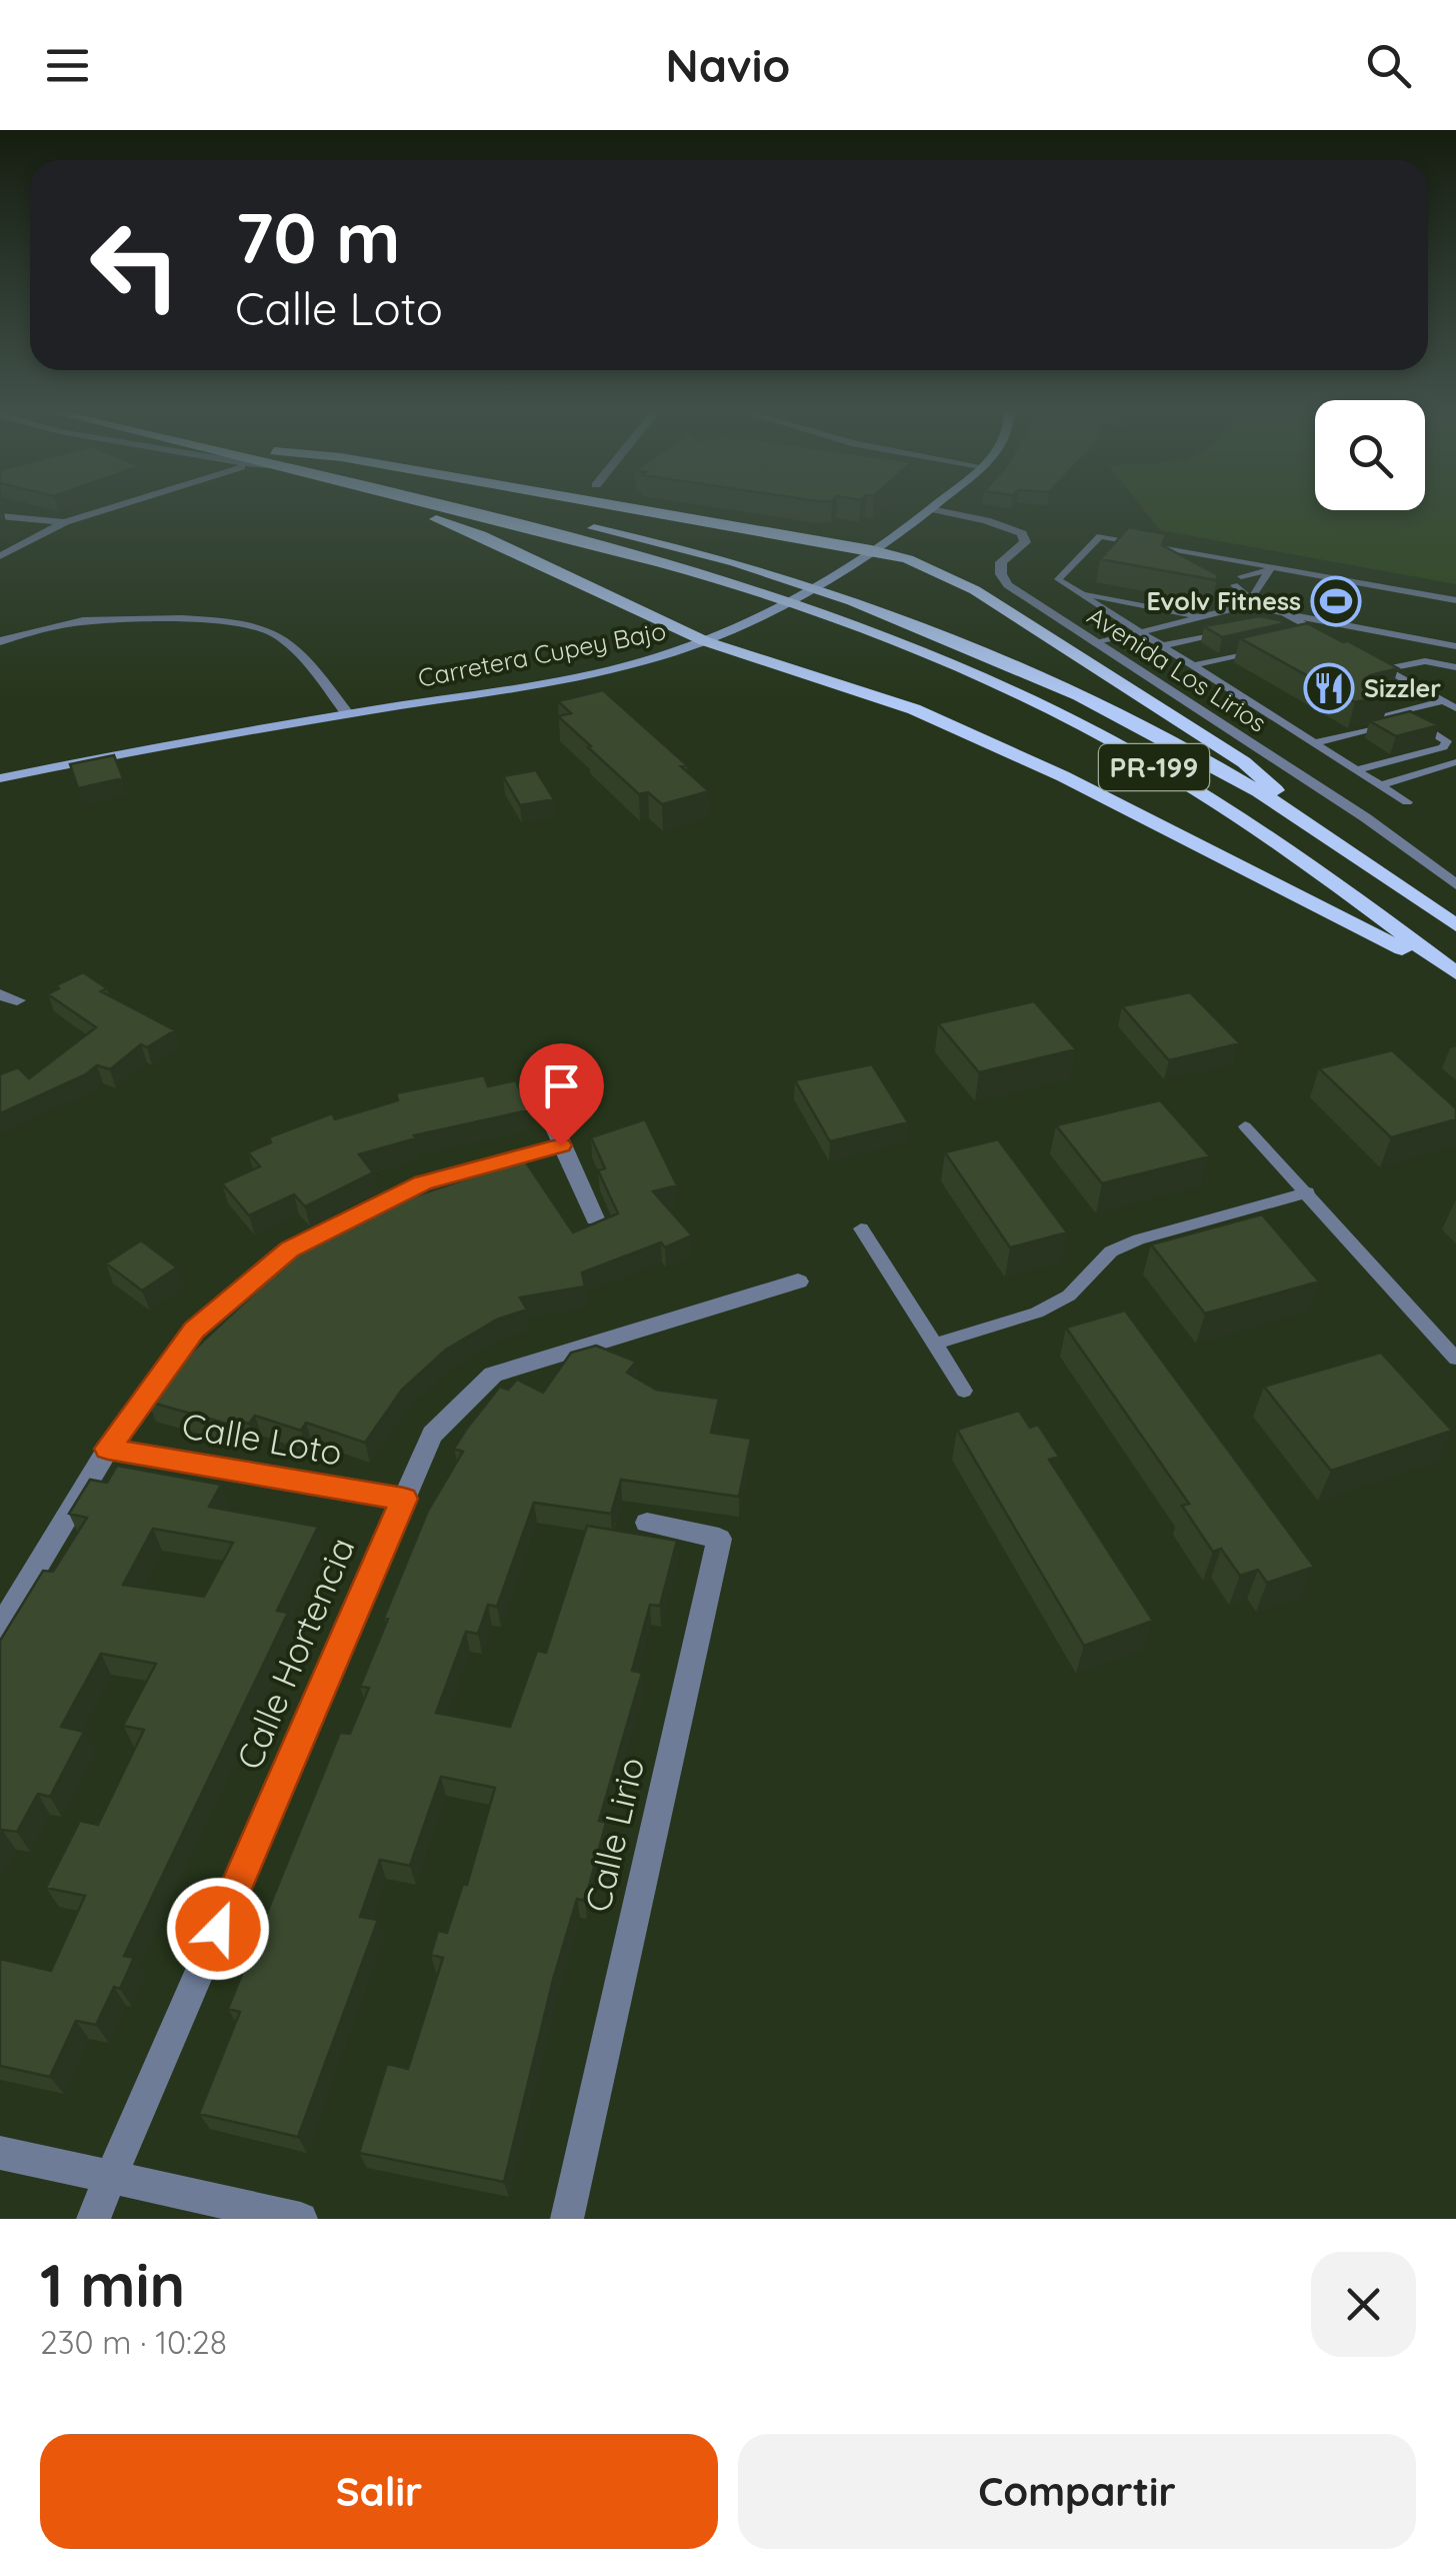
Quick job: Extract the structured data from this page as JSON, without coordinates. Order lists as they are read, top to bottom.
{
  "streets": {
    "main road": ["PR-199"],
    "street": [
      "Carretera Cupey Bajo",
      "Avenida Los Lirios",
      "Calle Loto",
      "Calle Hortencia",
      "Calle Lirio"
    ]
  },
  "crossings": [
    ["Calle Loto", "Calle Hortencia"]
  ],
  "places": {
    "sports": ["Evolv Fitness"],
    "restaurant": ["Sizzler"]
  },
  "page": {
    "header": "Navio",
    "turn": ["70 m", "Calle Loto"],
    "heading": ["1 min", "230 m · 10:28"],
    "buttons": ["Salir", "Compartir"]
  }
}
